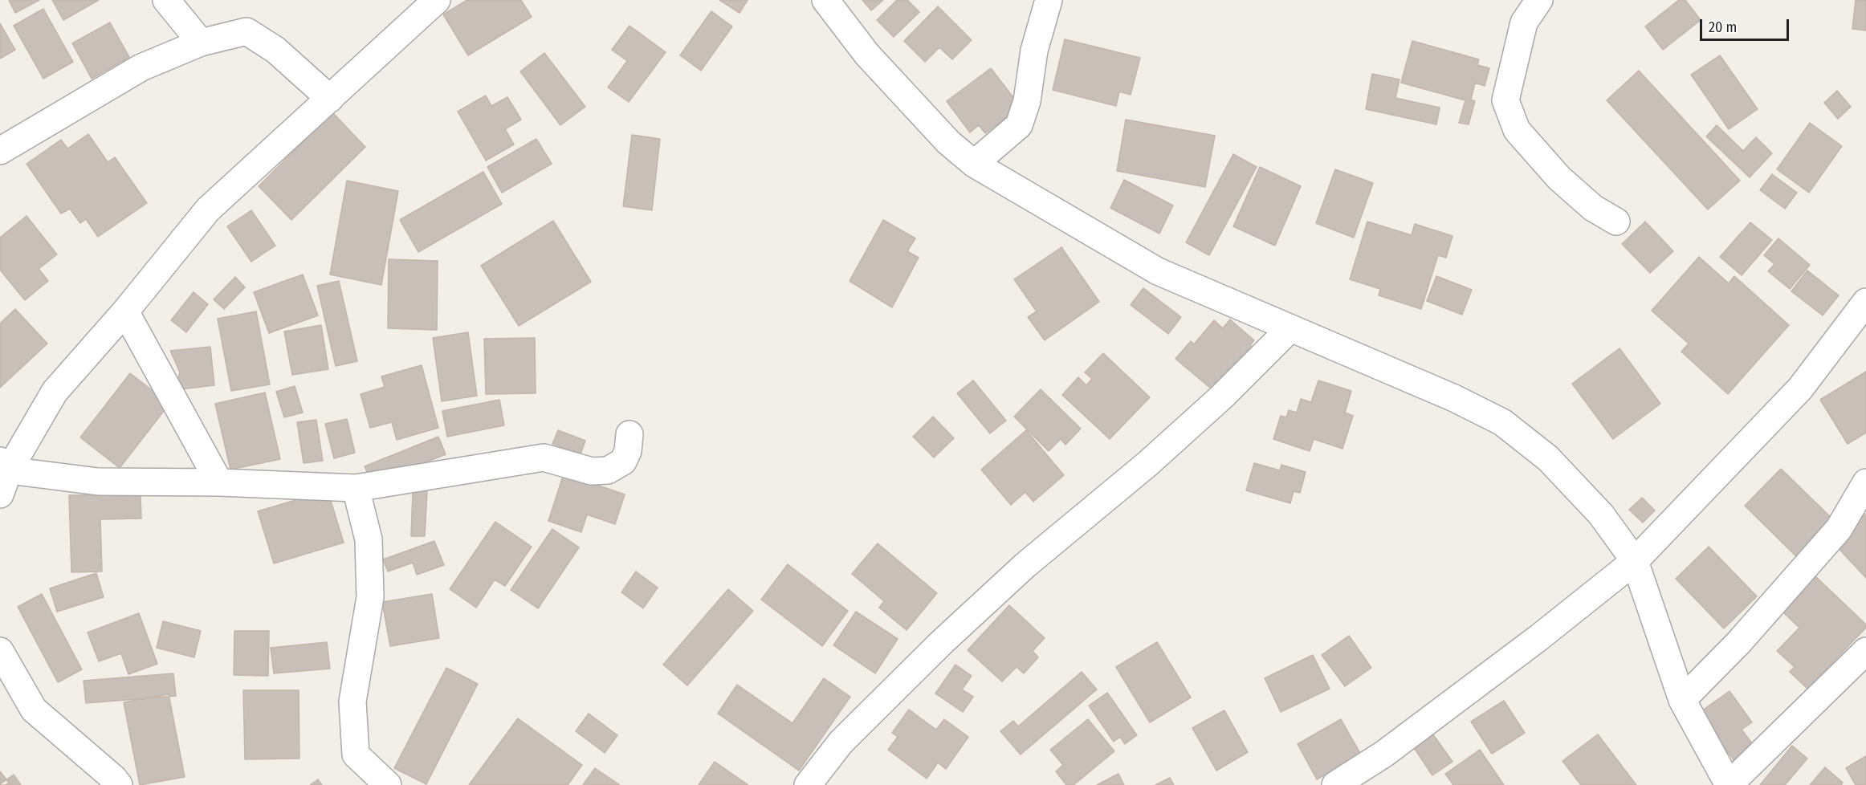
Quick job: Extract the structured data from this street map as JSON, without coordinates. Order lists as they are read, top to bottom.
{
  "scale_bar": "20 m"
}
